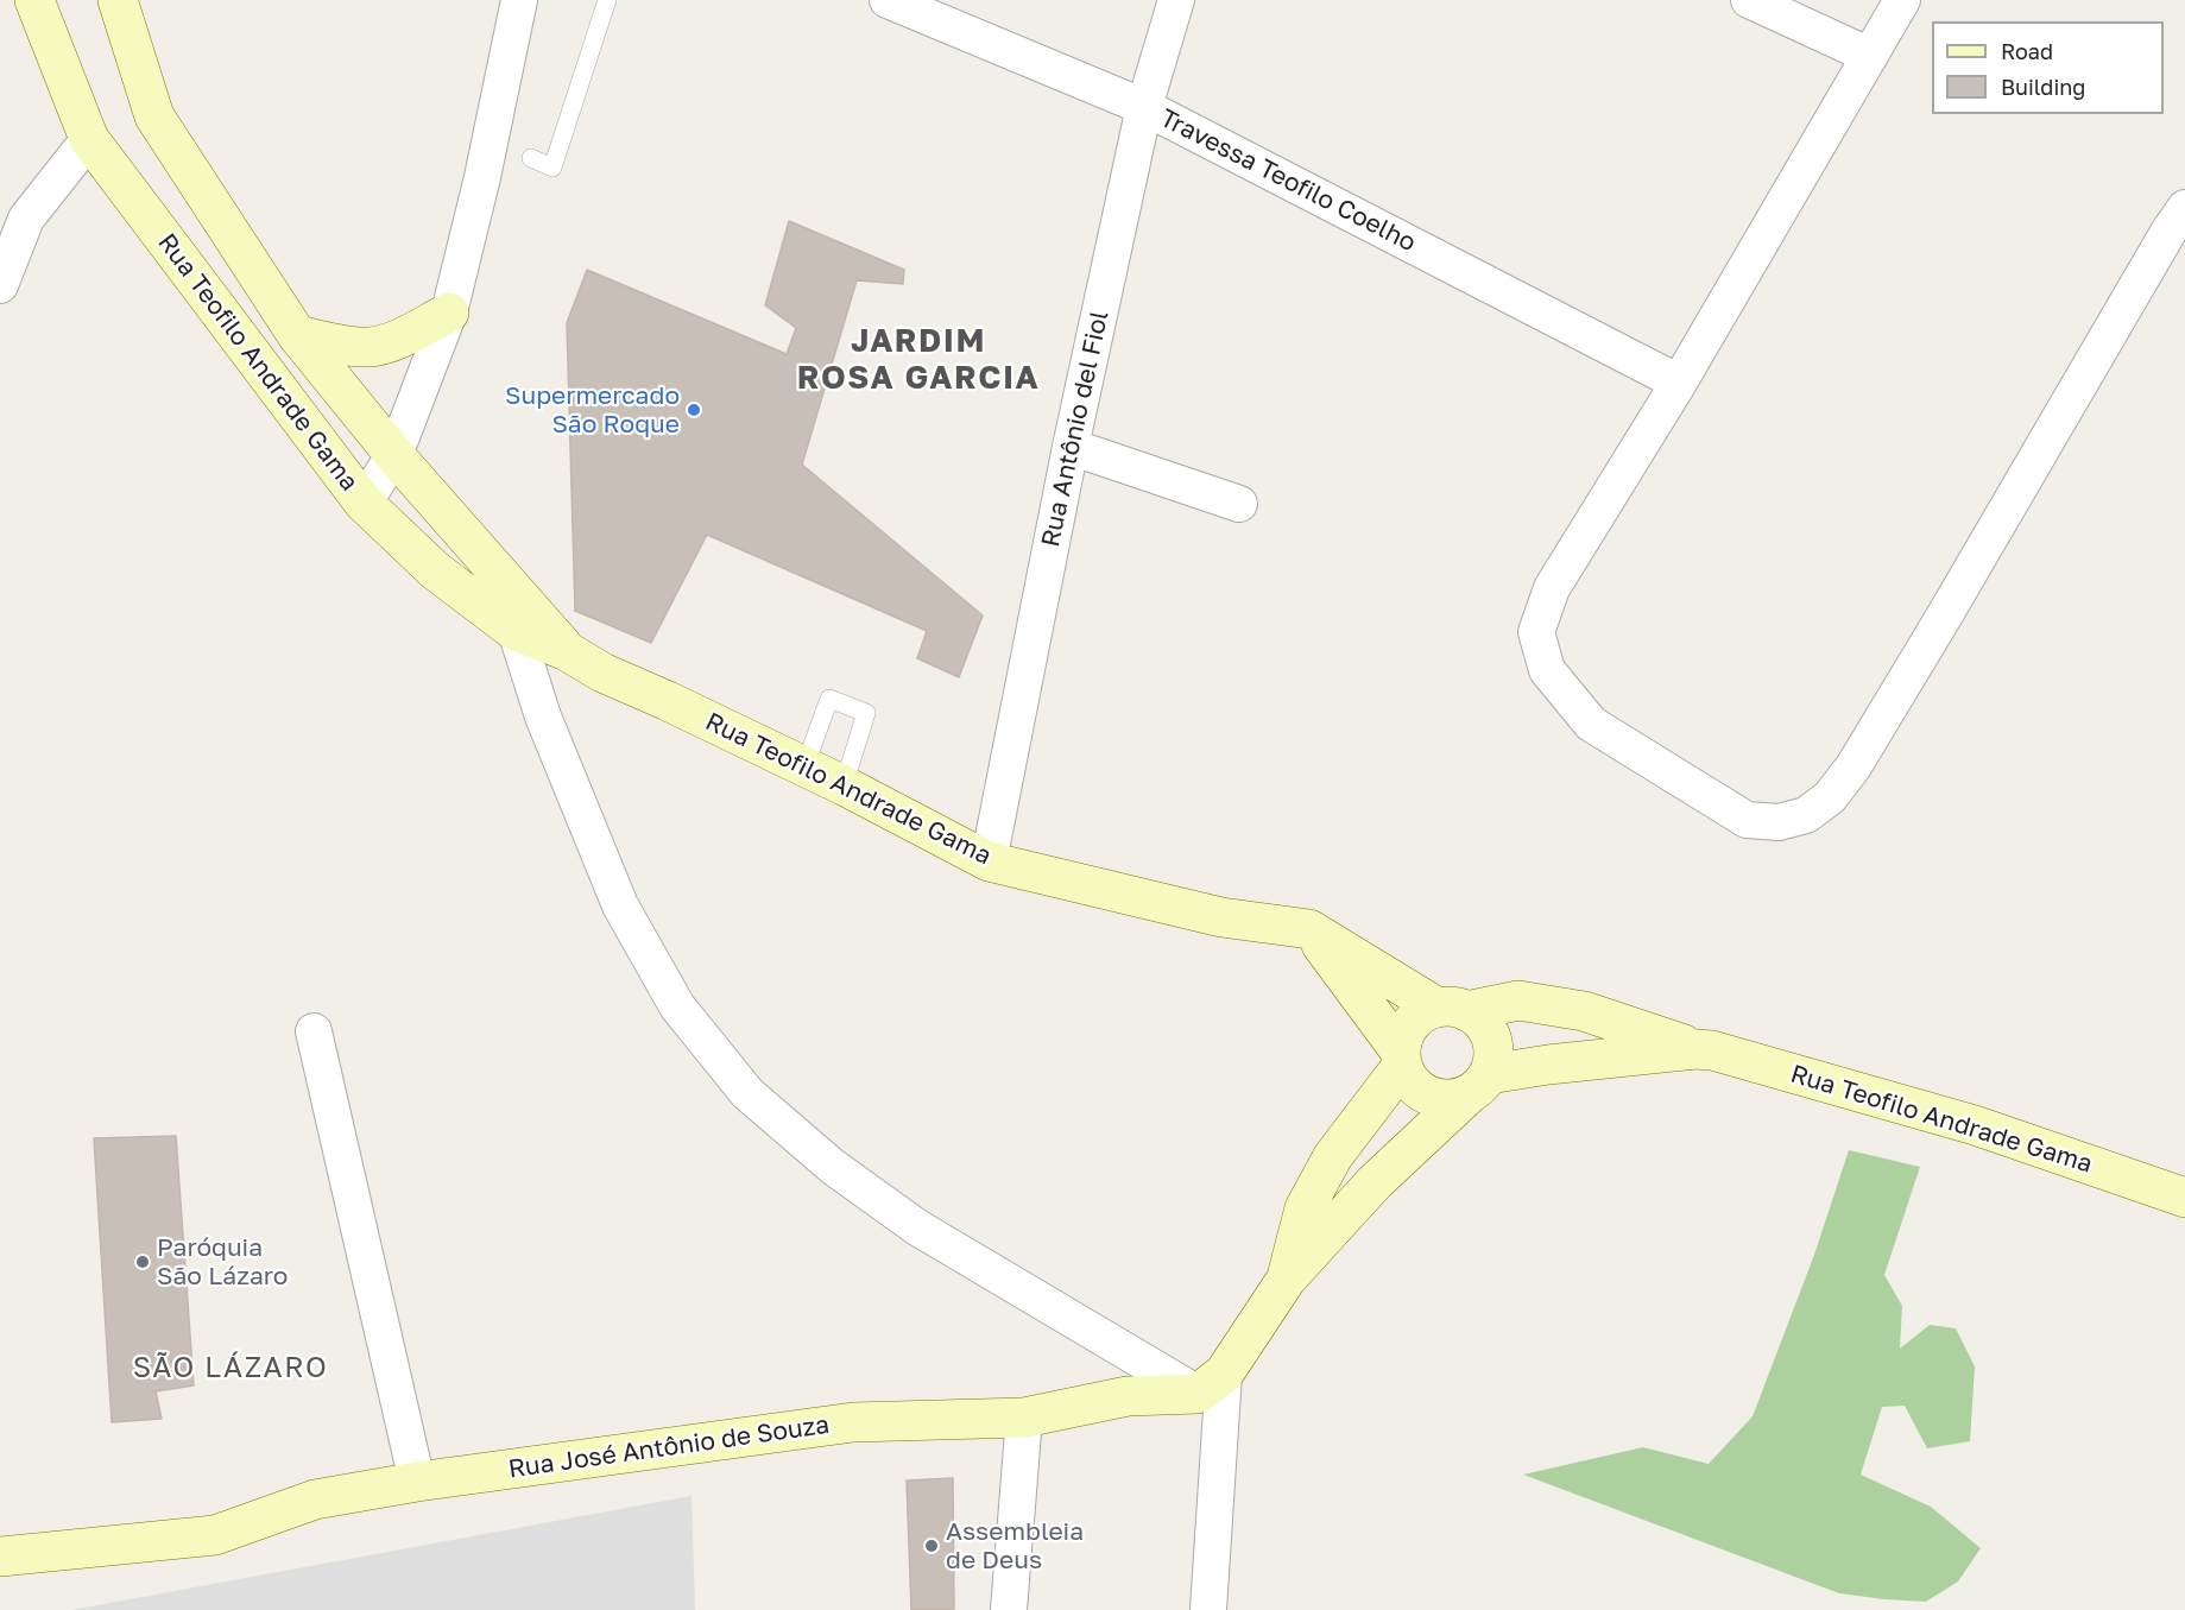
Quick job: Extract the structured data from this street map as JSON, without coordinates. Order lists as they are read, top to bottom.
{
  "streets": {
    "street": [
      "Travessa Teofilo Coelho",
      "Rua Teofilo Andrade Gama",
      "Rua Antônio del Fiol",
      "Rua José Antônio de Souza"
    ]
  },
  "crossings": [
    ["Travessa Teofilo Coelho", "Rua Antônio del Fiol"],
    ["Rua Teofilo Andrade Gama", "Rua Antônio del Fiol"]
  ],
  "districts": ["JARDIM ROSA GARCIA", "SÃO LÁZARO"],
  "places": ["Supermercado São Roque", "Paróquia São Lázaro", "Assembleia de Deus"],
  "legend": ["Road", "Building"]
}
